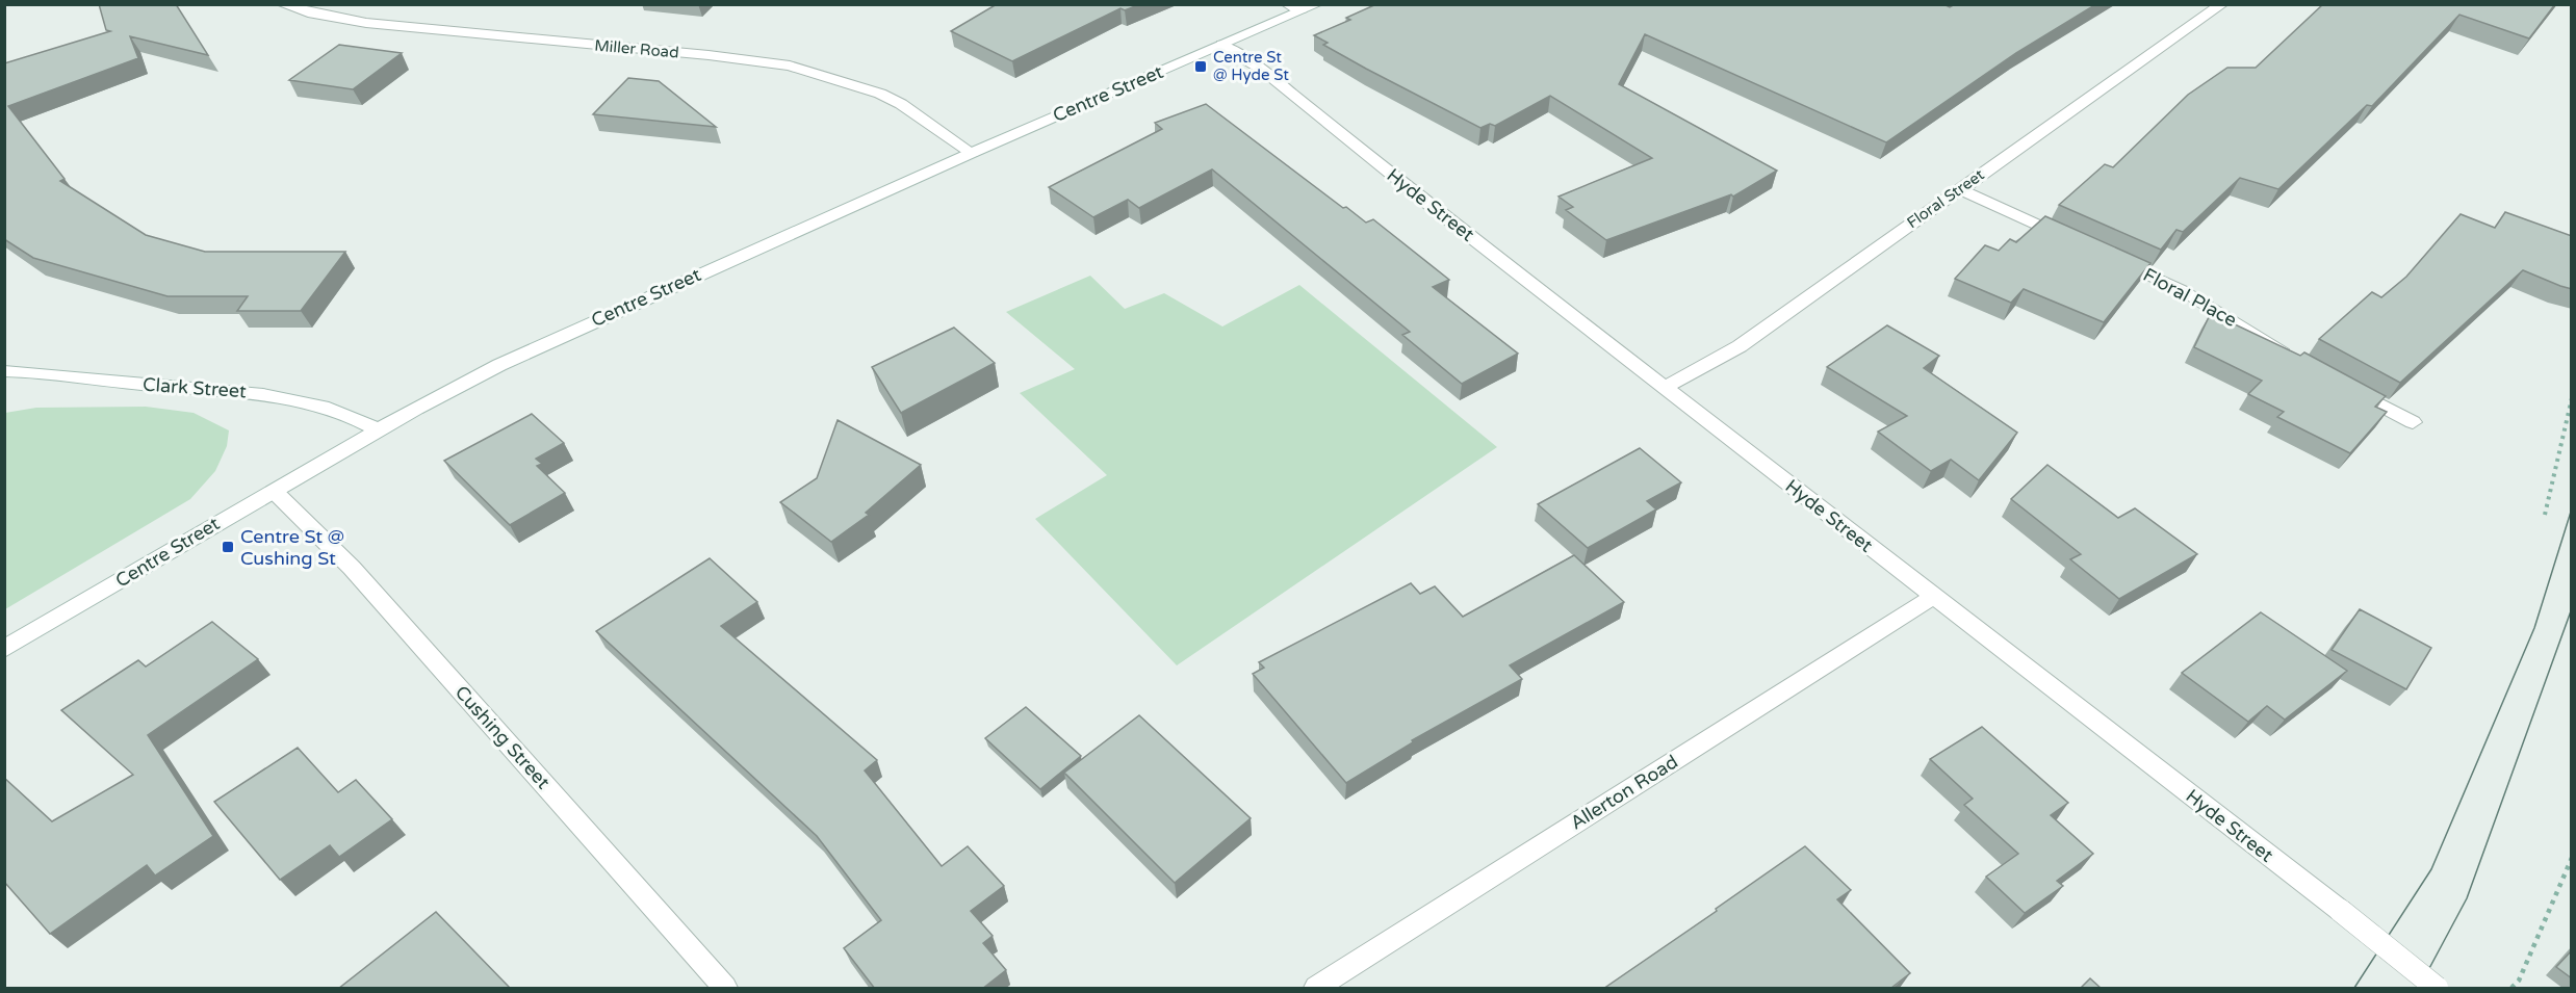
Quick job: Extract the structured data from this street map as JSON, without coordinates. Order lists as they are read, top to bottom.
{
  "streets": {
    "street": [
      "Miller Road",
      "Centre Street",
      "Floral Street",
      "Hyde Street",
      "Floral Place",
      "Clark Street",
      "Cushing Street",
      "Allerton Road"
    ]
  },
  "crossings": [
    ["Miller Road", "Centre Street"],
    ["Centre Street", "Hyde Street"],
    ["Centre Street", "Clark Street"],
    ["Centre Street", "Cushing Street"],
    ["Floral Street", "Hyde Street"],
    ["Hyde Street", "Allerton Road"]
  ],
  "places": {
    "transit": ["Centre St @ Hyde St", "Centre St @ Cushing St"]
  }
}
